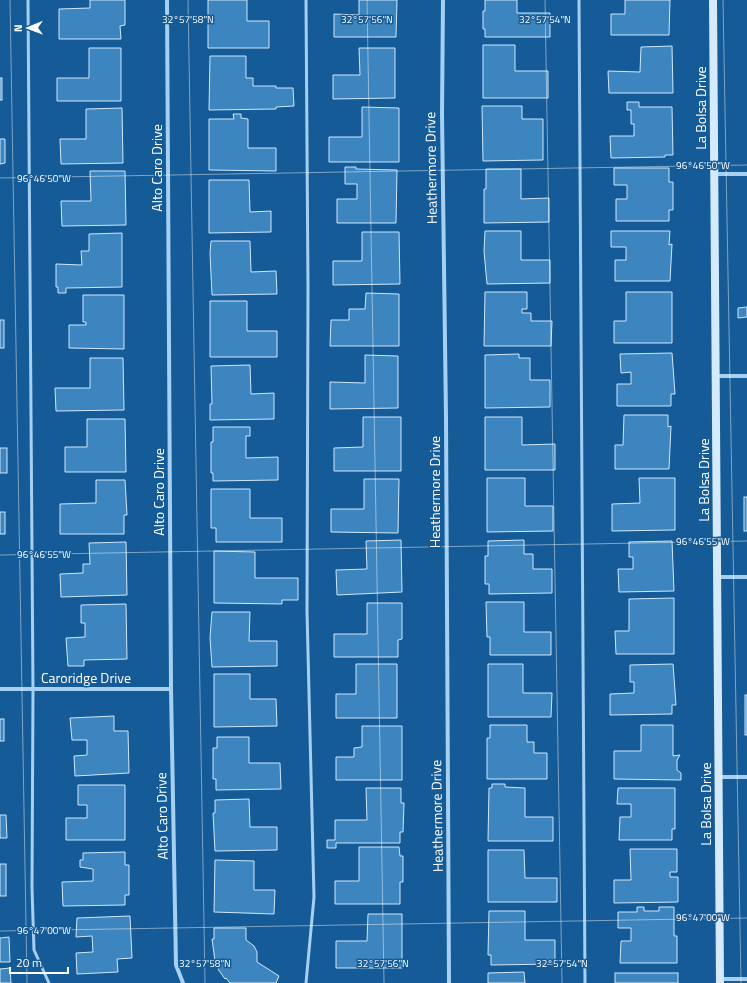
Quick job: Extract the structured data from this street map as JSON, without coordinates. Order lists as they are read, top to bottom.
{
  "streets": {
    "street": [
      "La Bolsa Drive",
      "Alto Caro Drive",
      "Heathermore Drive",
      "Caroridge Drive"
    ]
  },
  "crossings": [
    ["Alto Caro Drive", "Caroridge Drive"]
  ],
  "scale_bar": "20 m",
  "north": "left",
  "coordinates": [
    "32°57'58\"N",
    "32°57'56\"N",
    "32°57'54\"N",
    "96°46'50\"W",
    "96°46'55\"W",
    "96°47'00\"W"
  ]
}
